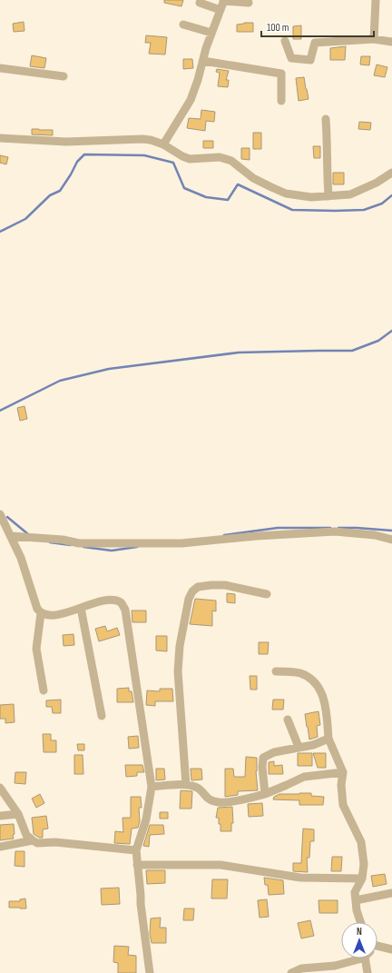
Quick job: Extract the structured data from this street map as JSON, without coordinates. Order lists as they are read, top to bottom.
{
  "scale_bar": "100 m",
  "north": "top"
}
